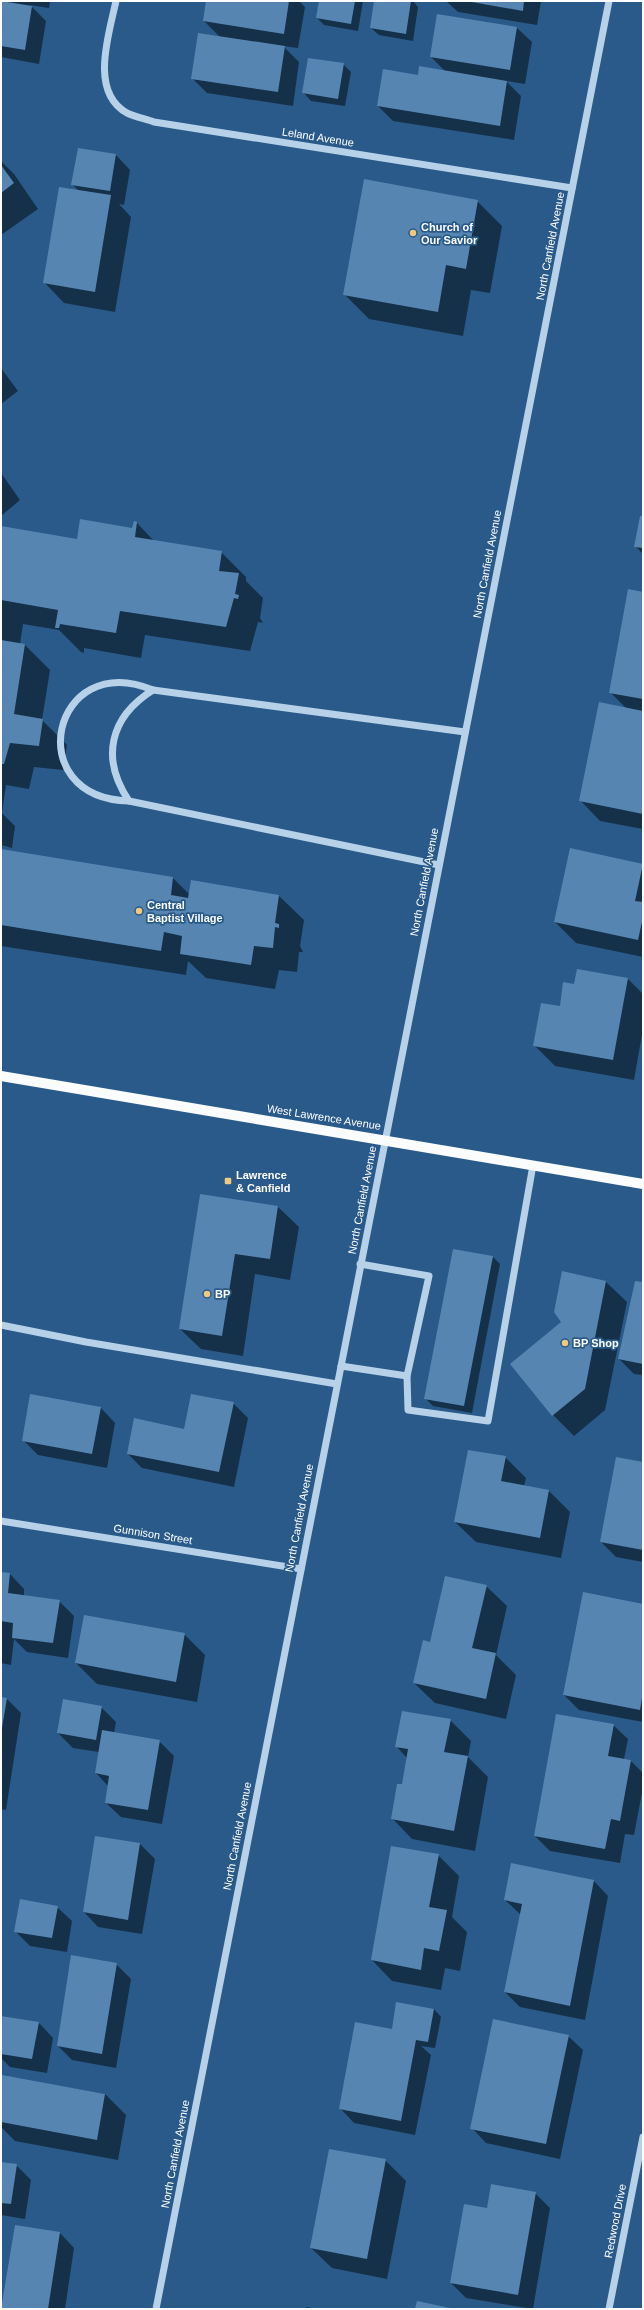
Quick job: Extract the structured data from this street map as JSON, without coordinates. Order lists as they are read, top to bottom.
{
  "streets": {
    "main road": ["West Lawrence Avenue"],
    "street": [
      "Leland Avenue",
      "North Canfield Avenue",
      "Gunnison Street",
      "Redwood Drive"
    ]
  },
  "crossings": [
    ["Leland Avenue", "North Canfield Avenue"],
    ["North Canfield Avenue", "West Lawrence Avenue"],
    ["North Canfield Avenue", "Gunnison Street"]
  ],
  "places": {
    "other": [
      "Church of Our Savior",
      "Central Baptist Village",
      "BP",
      "BP Shop"
    ],
    "transit": ["Lawrence & Canfield"]
  }
}
